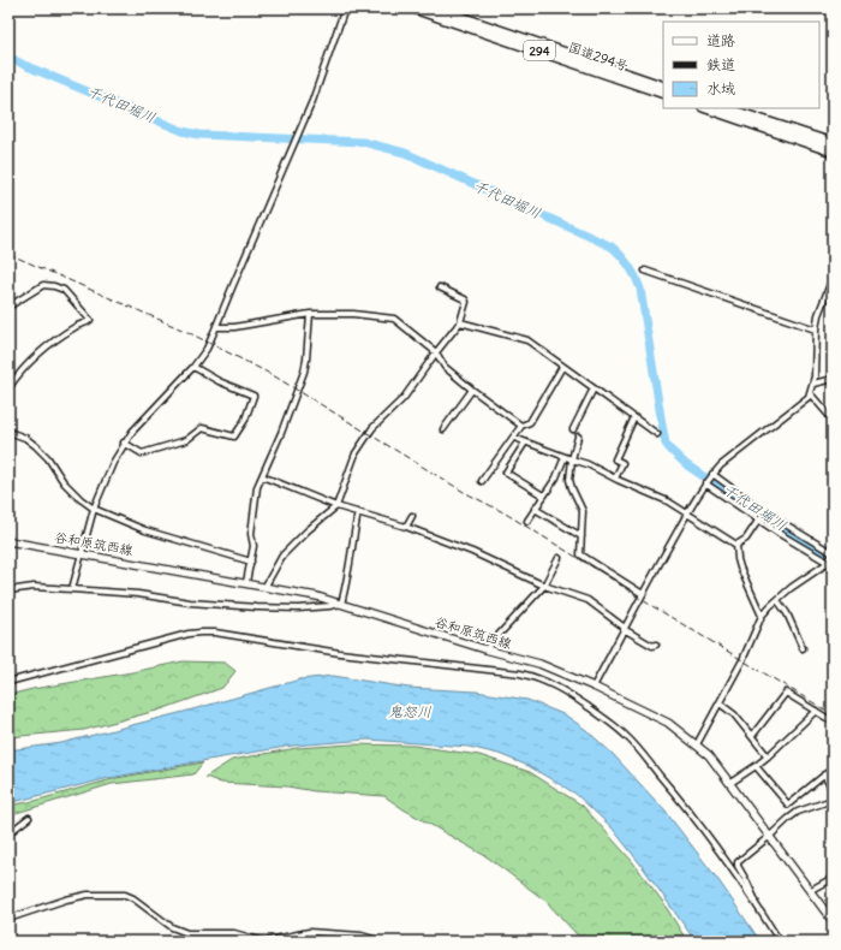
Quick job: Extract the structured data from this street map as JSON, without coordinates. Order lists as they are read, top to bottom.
{
  "streets": {
    "highway": ["294", "国道294号"],
    "main road": ["谷和原筑西線"]
  },
  "water": ["千代田堀川", "鬼怒川"],
  "legend": ["道路", "鉄道", "水域"]
}
